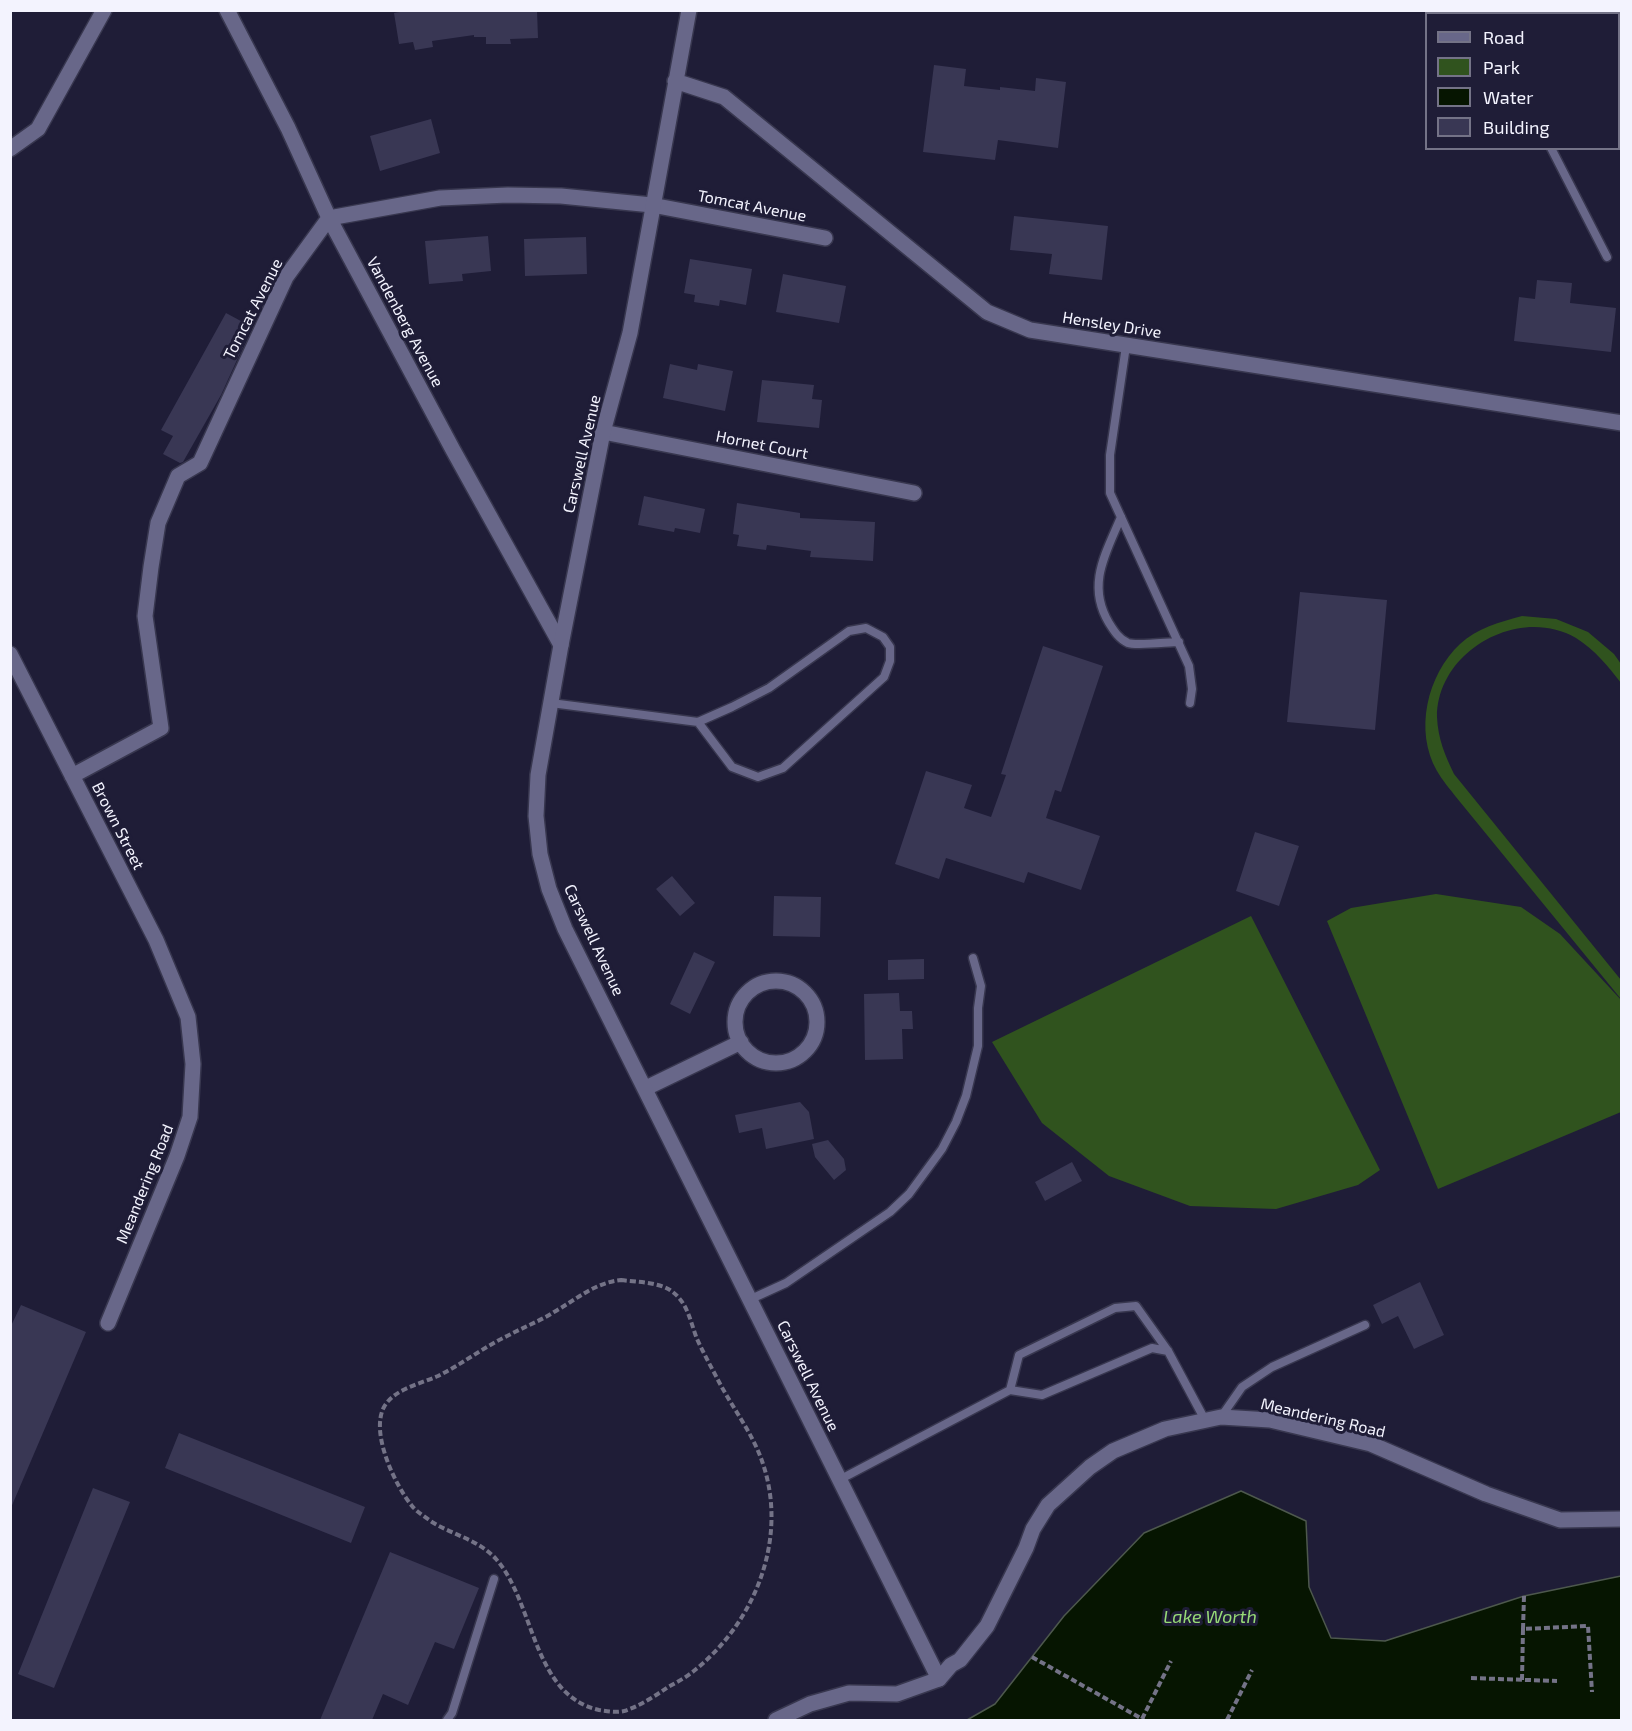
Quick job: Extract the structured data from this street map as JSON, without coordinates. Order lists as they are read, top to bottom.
{
  "streets": {
    "street": [
      "Tomcat Avenue",
      "Vandenberg Avenue",
      "Hensley Drive",
      "Hornet Court",
      "Carswell Avenue",
      "Brown Street",
      "Meandering Road"
    ]
  },
  "crossings": [
    ["Tomcat Avenue", "Vandenberg Avenue"],
    ["Tomcat Avenue", "Carswell Avenue"],
    ["Tomcat Avenue", "Brown Street"],
    ["Vandenberg Avenue", "Carswell Avenue"],
    ["Hensley Drive", "Carswell Avenue"],
    ["Hornet Court", "Carswell Avenue"],
    ["Carswell Avenue", "Meandering Road"],
    ["Brown Street", "Meandering Road"]
  ],
  "water": ["Lake Worth"],
  "legend": [
    "Road",
    "Park",
    "Water",
    "Building"
  ]
}
